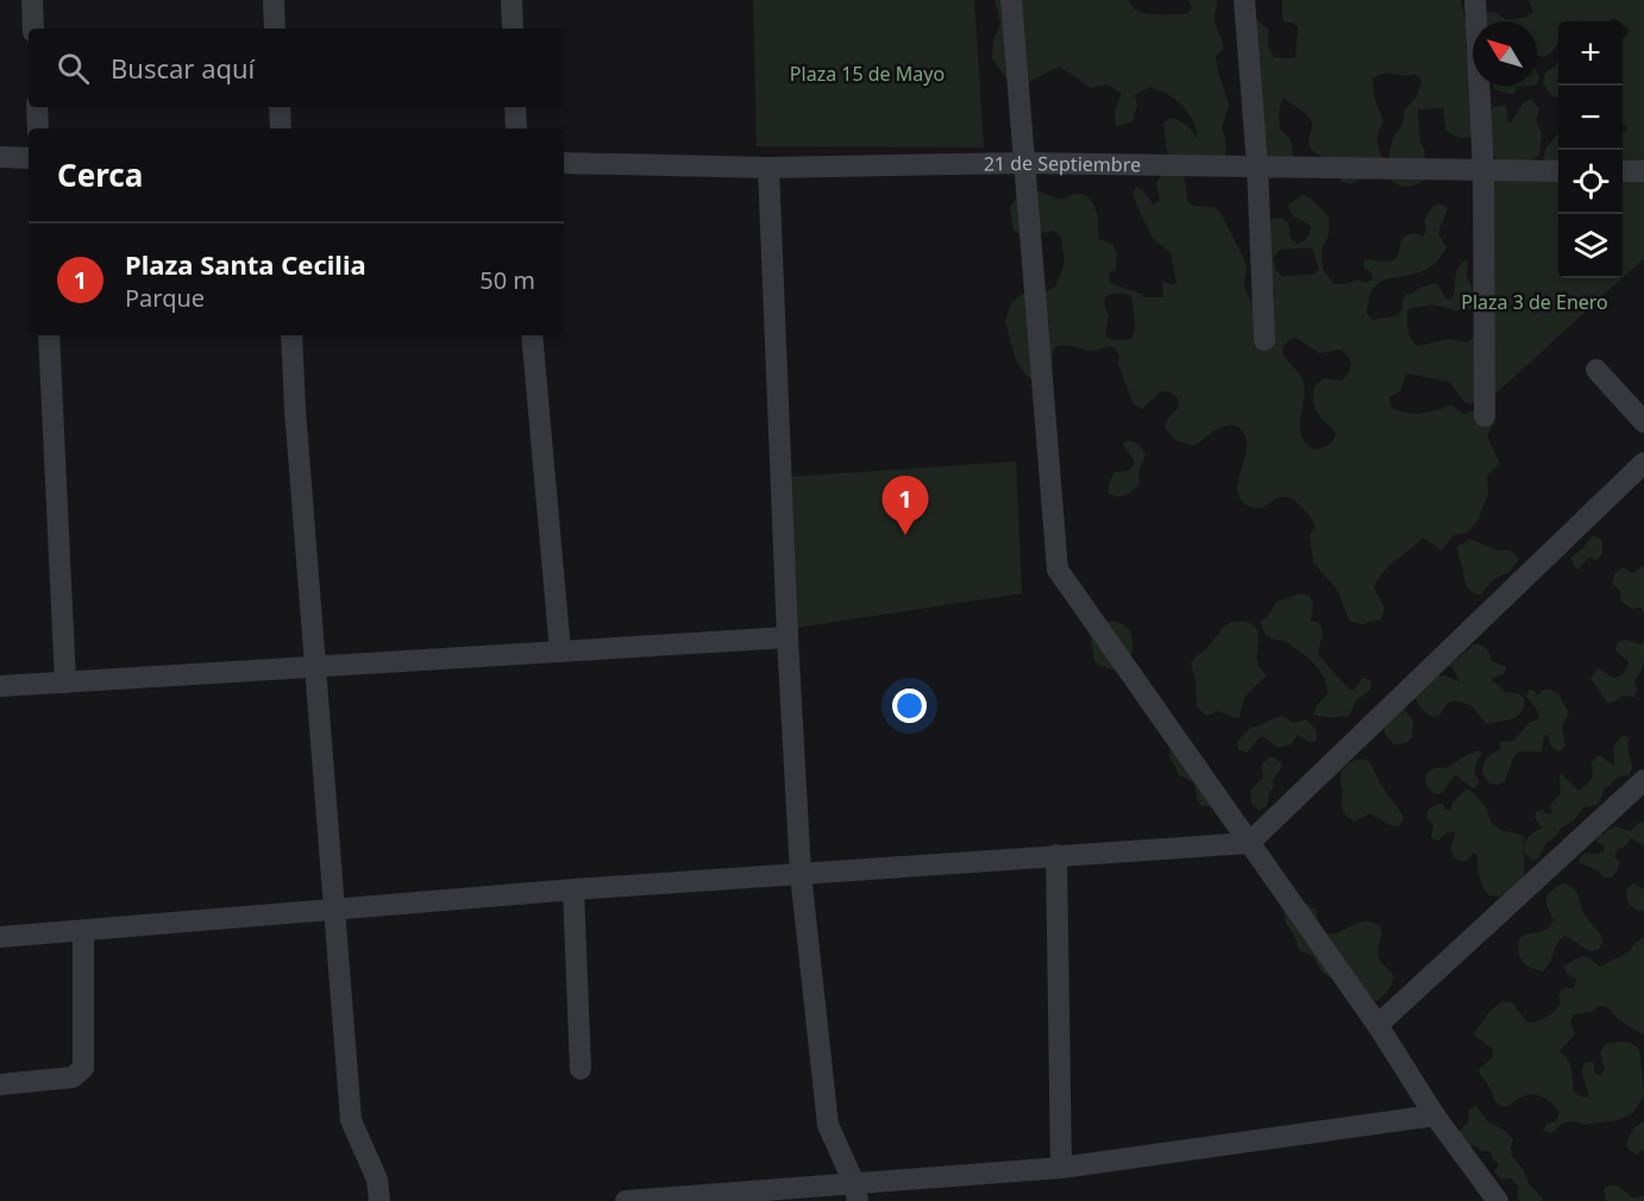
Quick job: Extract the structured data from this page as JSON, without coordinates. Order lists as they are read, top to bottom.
{
  "streets": {
    "street": ["21 de Septiembre"]
  },
  "parks": ["Plaza 15 de Mayo", "Plaza 3 de Enero"],
  "north": "top left",
  "page": {
    "map_buttons": ["+", "−"],
    "search": "Buscar aquí",
    "heading": "Cerca",
    "list": [
      {
        "mark": "1",
        "name": "Plaza Santa Cecilia",
        "note": "Parque",
        "value": "50 m"
      }
    ],
    "pins": "1"
  }
}
